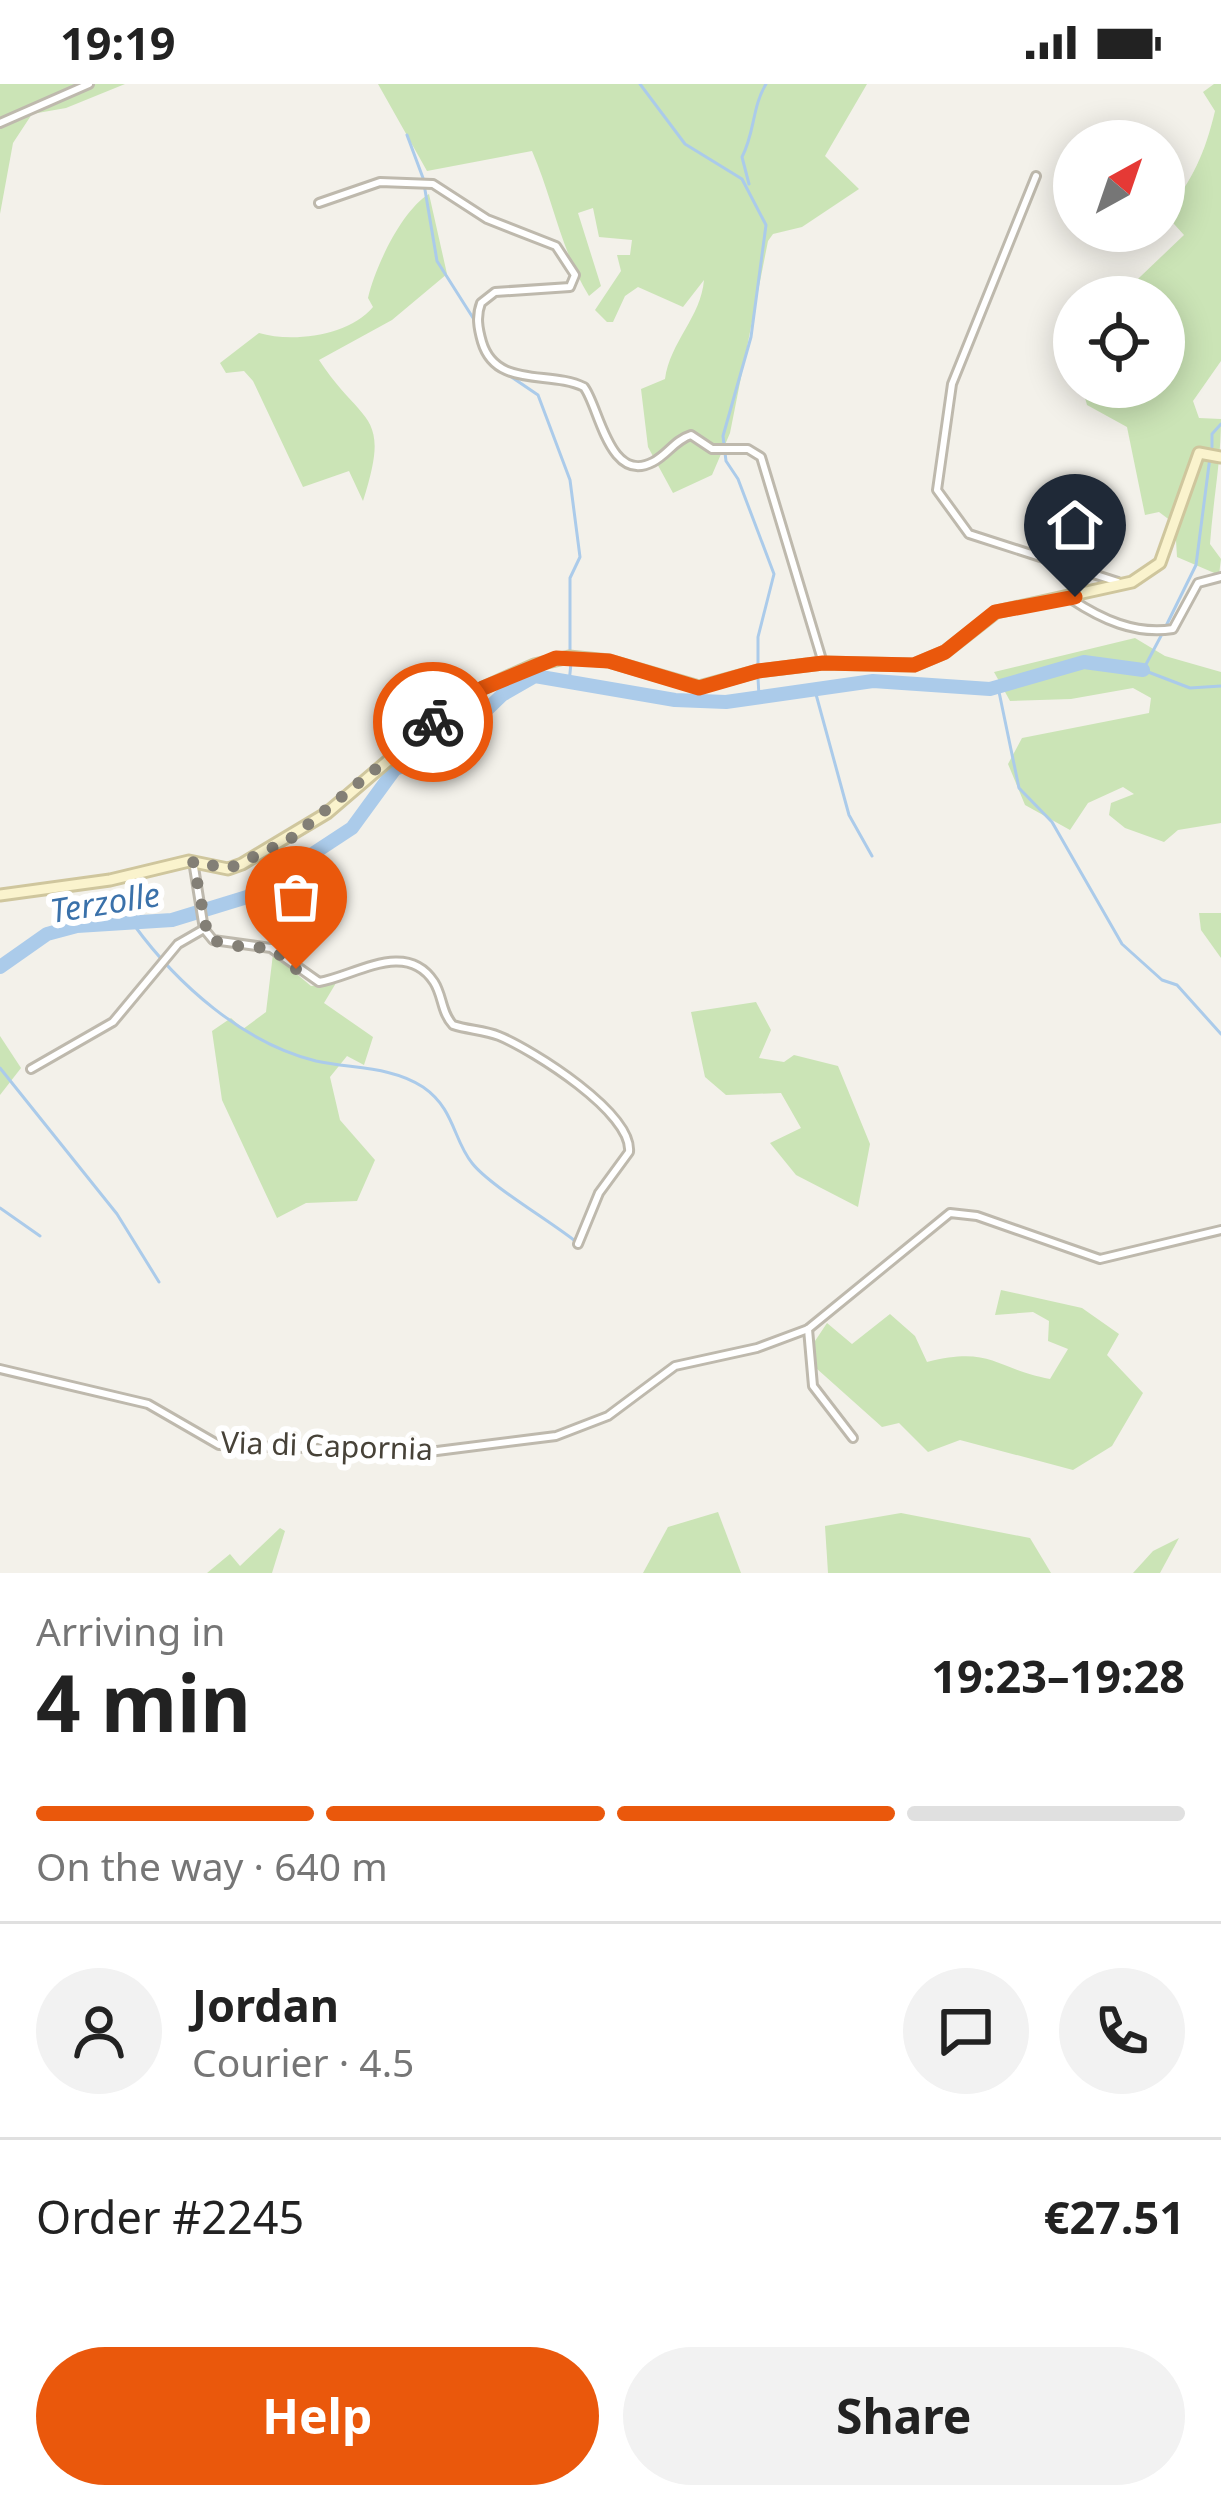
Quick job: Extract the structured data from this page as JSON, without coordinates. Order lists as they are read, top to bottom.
{
  "streets": {
    "street": ["Via di Capornia"]
  },
  "water": ["Terzolle"],
  "north": "top right",
  "page": {
    "status": "19:19",
    "heading": ["4 min", "Arriving in", "19:23–19:28"],
    "panel": [
      "Jordan",
      "Courier · 4.5",
      "Order #2245",
      "€27.51"
    ],
    "bar": "On the way · 640 m",
    "buttons": ["Help", "Share"]
  }
}
